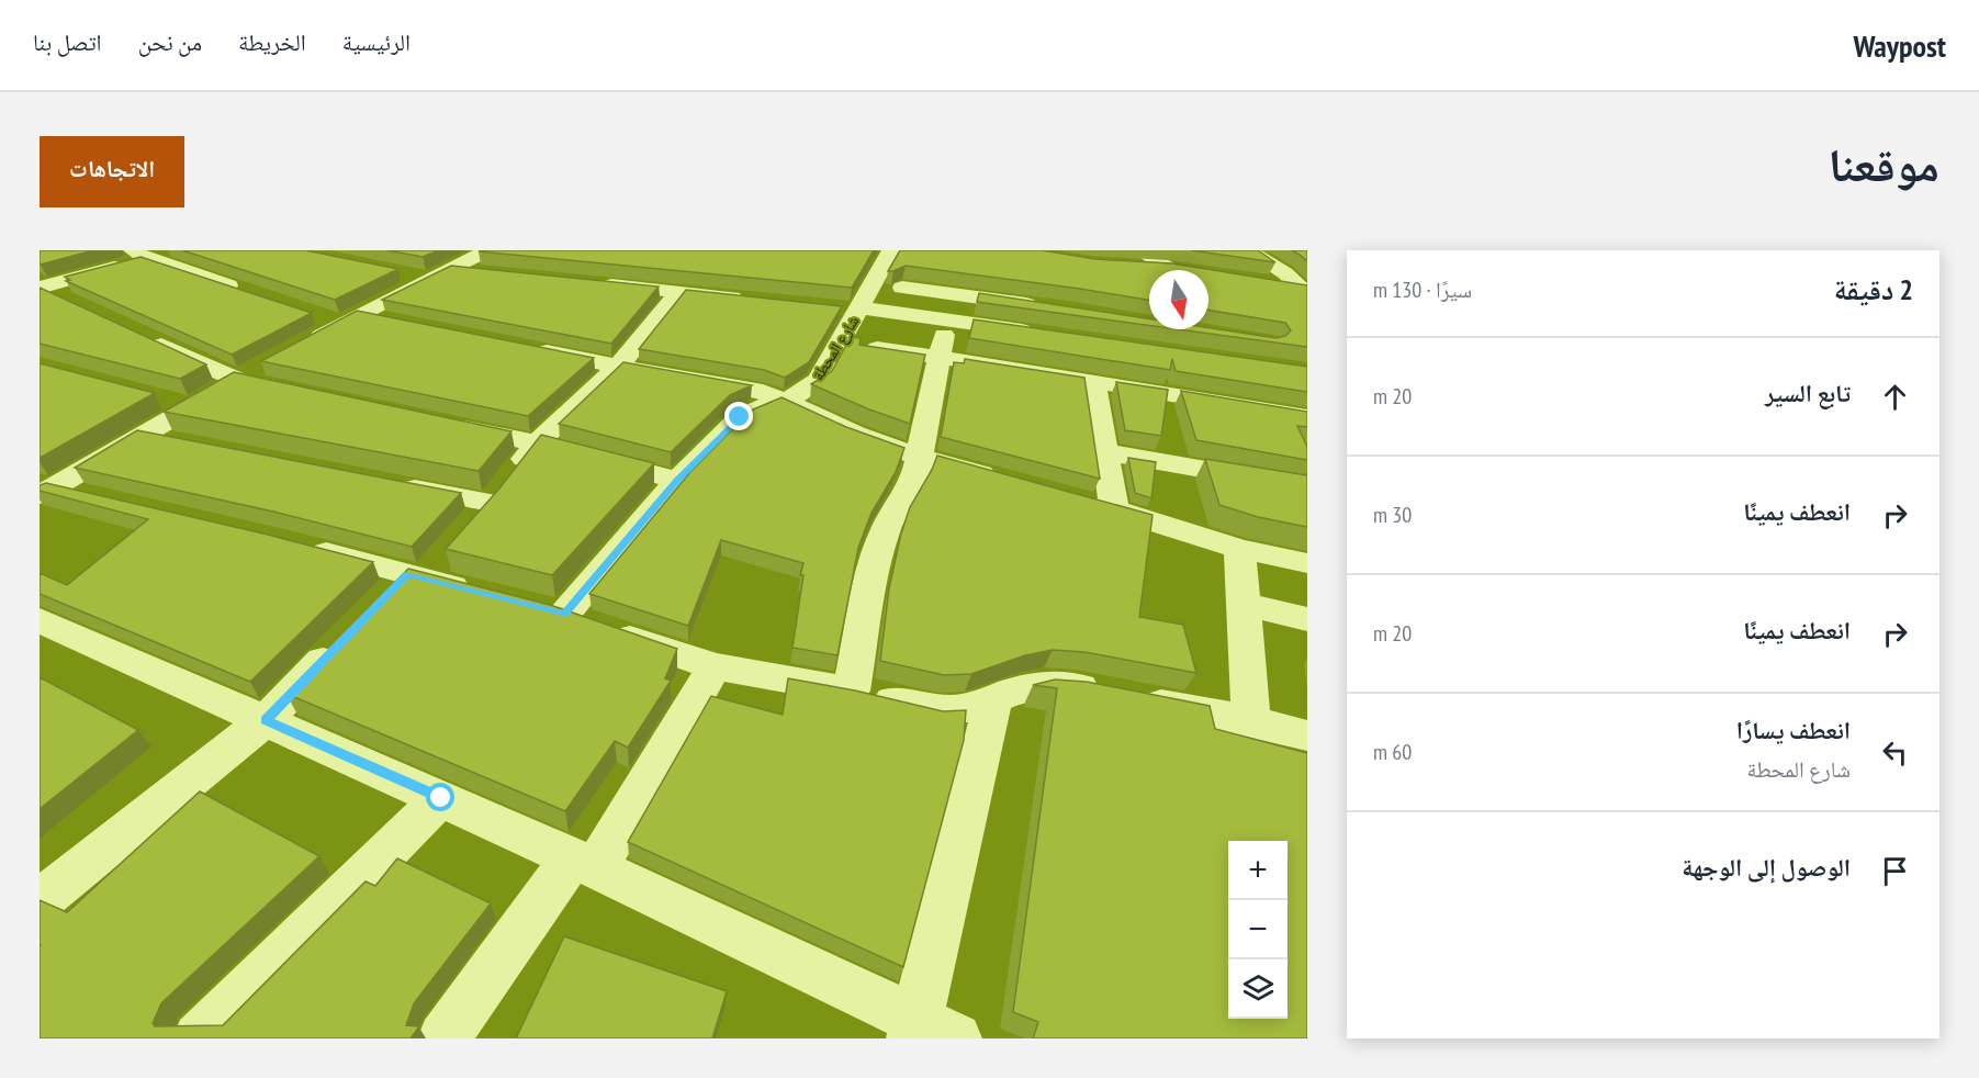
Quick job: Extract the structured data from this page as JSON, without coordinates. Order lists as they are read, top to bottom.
{
  "streets": {
    "street": ["شارع المحطة"]
  },
  "north": "bottom",
  "page": {
    "header": "Waypost",
    "nav": [
      "الرئيسية",
      "الخريطة",
      "من نحن",
      "اتصل بنا"
    ],
    "title": "موقعنا",
    "buttons": "الاتجاهات",
    "heading": ["2 دقيقة", "سيرًا · 130 m"],
    "list": [
      ["تابع السير", "20 m"],
      ["انعطف يمينًا", "30 m"],
      ["انعطف يمينًا", "20 m"],
      ["انعطف يسارًا", "شارع المحطة", "60 m"],
      "الوصول إلى الوجهة"
    ],
    "map_buttons": ["+", "−"]
  }
}
